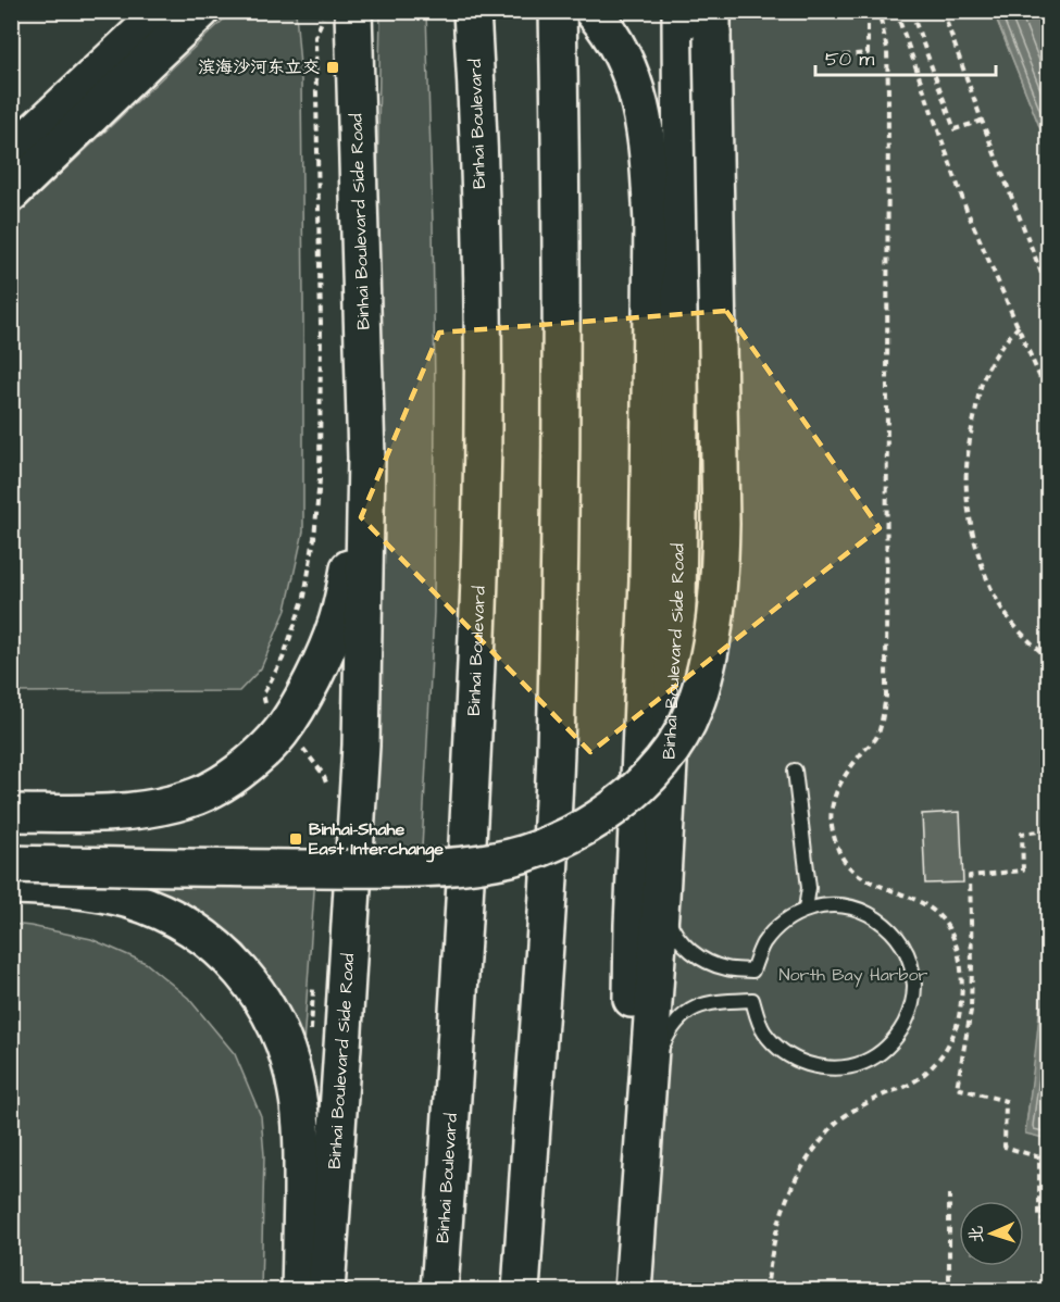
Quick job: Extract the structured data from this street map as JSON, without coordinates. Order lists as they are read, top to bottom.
{
  "streets": {
    "main road": ["Binhai Boulevard", "Binhai Boulevard Side Road"]
  },
  "parks": ["North Bay Harbor"],
  "places": {
    "transit": ["滨海沙河东立交", "Binhai-Shahe East Interchange"]
  },
  "scale_bar": "50 m",
  "north": "left"
}
